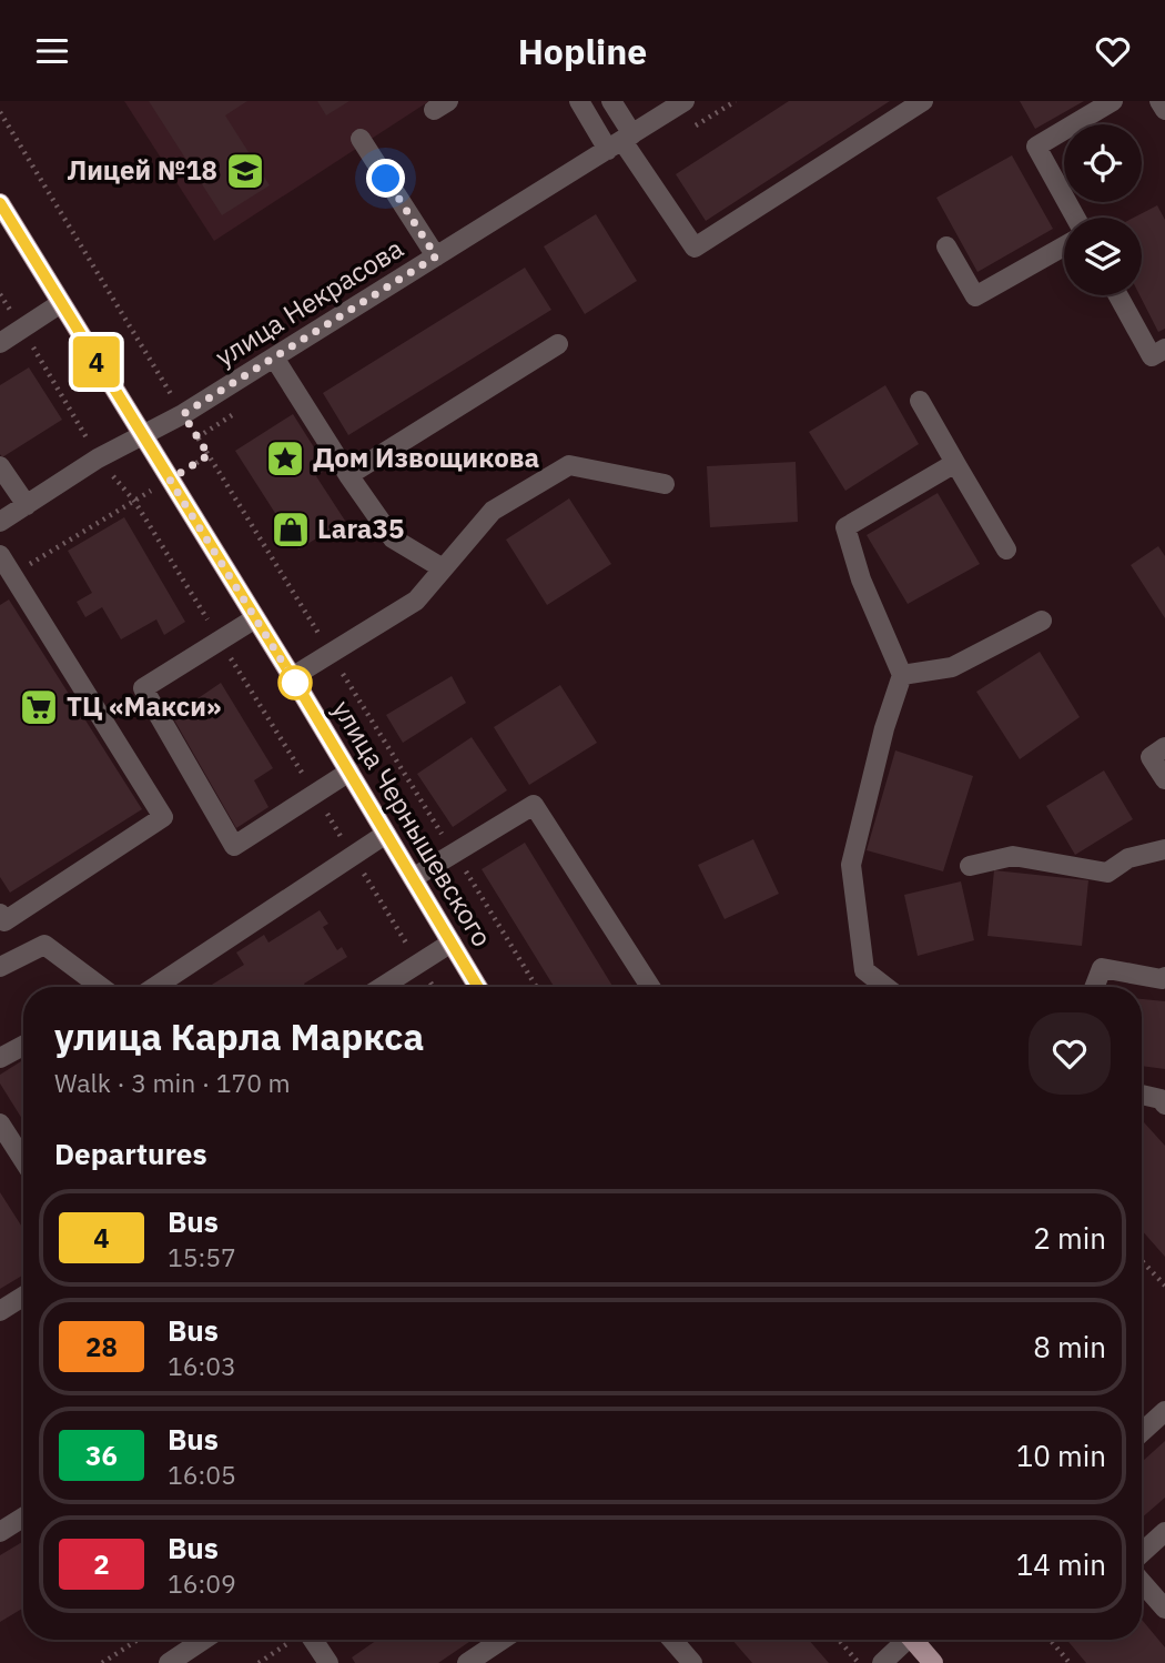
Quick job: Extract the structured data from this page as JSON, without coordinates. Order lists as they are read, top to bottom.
{
  "streets": {
    "main road": ["улица Чернышевского"],
    "street": ["улица Некрасова"]
  },
  "crossings": [
    ["улица Некрасова", "улица Чернышевского"]
  ],
  "places": {
    "school or university": ["Лицей №18"],
    "place": ["Дом Извощикова"],
    "shop": ["Lara35"],
    "supermarket": ["ТЦ «Макси»"]
  },
  "lines": ["bus line 4"],
  "page": {
    "header": "Hopline",
    "on_map": "4",
    "heading": [
      ["улица Карла Маркса", "Walk · 3 min · 170 m"],
      "Departures"
    ],
    "list": [
      {
        "mark": "4",
        "name": "Bus",
        "note": "15:57",
        "value": "2 min"
      },
      {
        "mark": "28",
        "name": "Bus",
        "note": "16:03",
        "value": "8 min"
      },
      {
        "mark": "36",
        "name": "Bus",
        "note": "16:05",
        "value": "10 min"
      },
      {
        "mark": "2",
        "name": "Bus",
        "note": "16:09",
        "value": "14 min"
      }
    ]
  }
}
